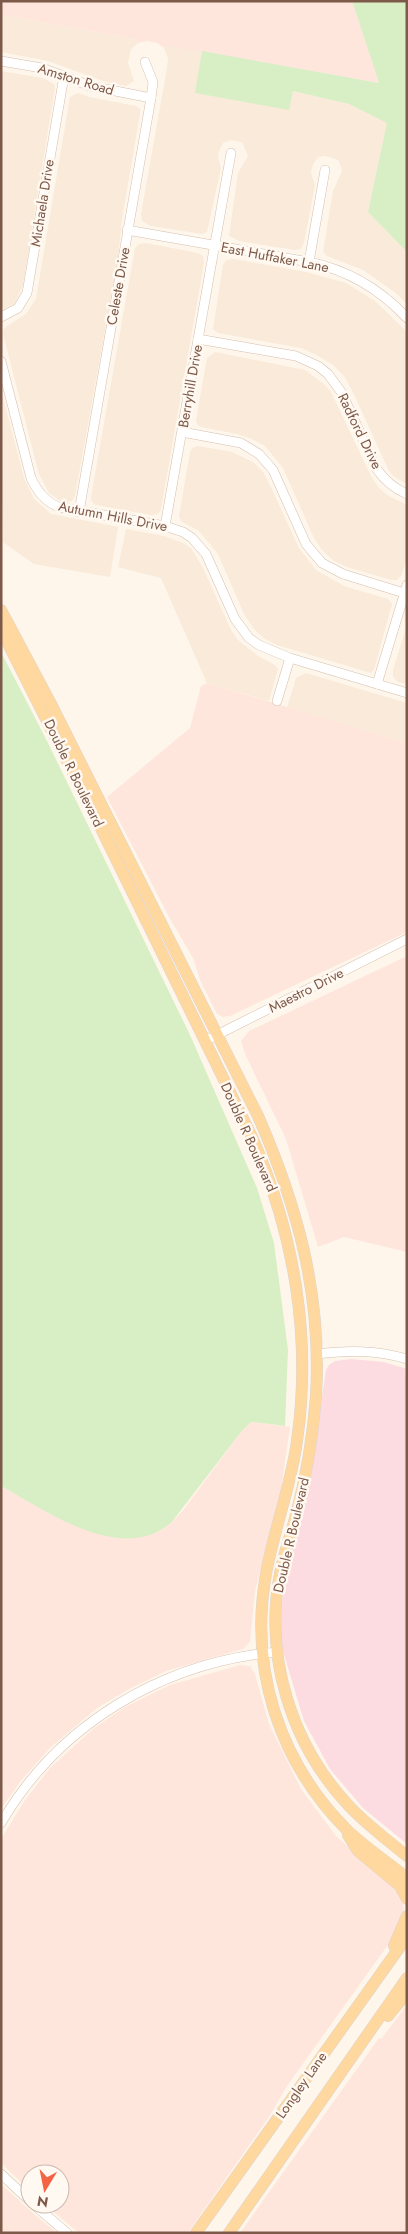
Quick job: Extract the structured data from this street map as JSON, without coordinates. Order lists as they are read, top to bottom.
{
  "streets": {
    "main road": ["Double R Boulevard", "Longley Lane"],
    "street": [
      "Amston Road",
      "Michaela Drive",
      "East Huffaker Lane",
      "Celeste Drive",
      "Berryhill Drive",
      "Radford Drive",
      "Autumn Hills Drive",
      "Maestro Drive"
    ]
  },
  "crossings": [
    ["Amston Road", "Michaela Drive"],
    ["Amston Road", "Celeste Drive"],
    ["East Huffaker Lane", "Celeste Drive"],
    ["East Huffaker Lane", "Berryhill Drive"],
    ["Celeste Drive", "Autumn Hills Drive"],
    ["Berryhill Drive", "Radford Drive"],
    ["Berryhill Drive", "Autumn Hills Drive"],
    ["Double R Boulevard", "Maestro Drive"]
  ],
  "north": "bottom"
}
